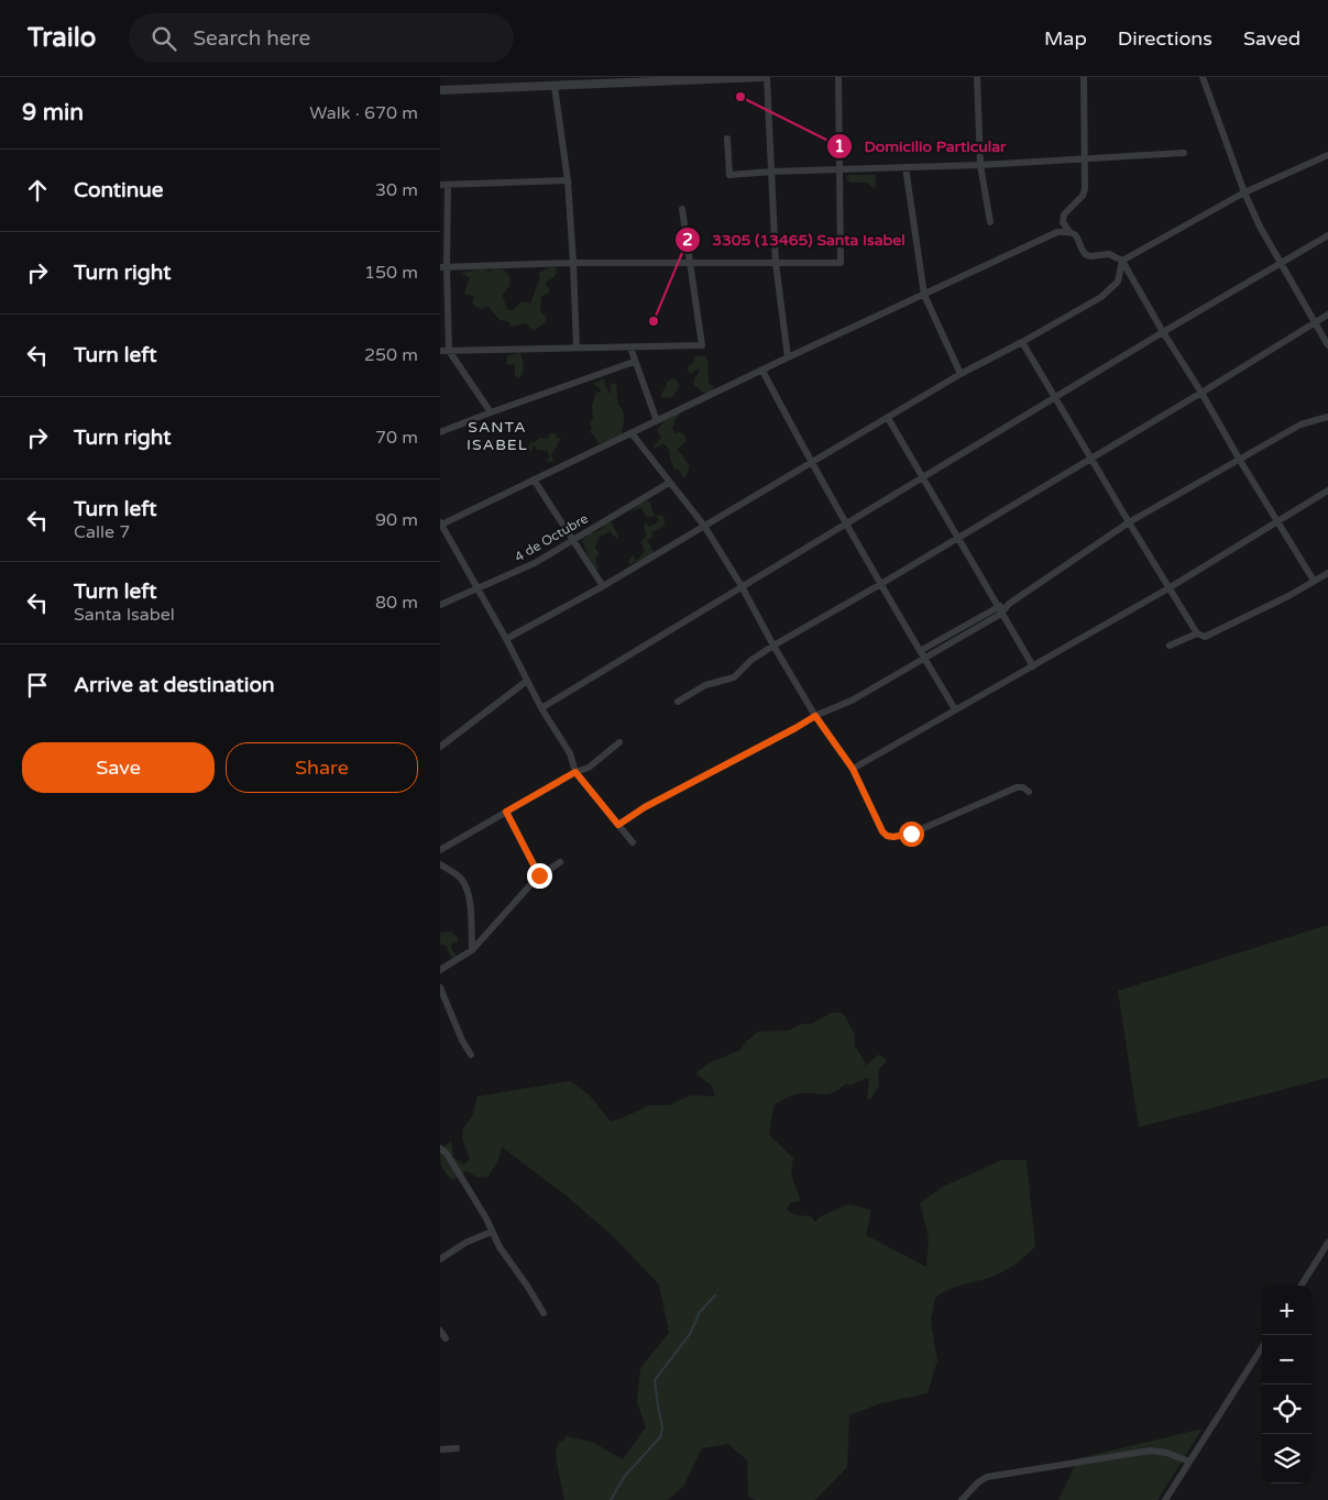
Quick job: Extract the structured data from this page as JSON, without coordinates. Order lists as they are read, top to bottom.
{
  "streets": {
    "street": ["4 de Octubre"]
  },
  "districts": ["SANTA ISABEL"],
  "places": ["Domicilio Particular", "3305 (13465) Santa Isabel"],
  "page": {
    "header": "Trailo",
    "search": "Search here",
    "nav": ["Map", "Directions", "Saved"],
    "heading": ["9 min", "Walk · 670 m"],
    "list": [
      ["Continue", "30 m"],
      ["Turn right", "150 m"],
      ["Turn left", "250 m"],
      ["Turn right", "70 m"],
      ["Turn left", "Calle 7", "90 m"],
      ["Turn left", "Santa Isabel", "80 m"],
      "Arrive at destination"
    ],
    "buttons": ["Save", "Share"],
    "map_buttons": ["+", "−"]
  }
}
